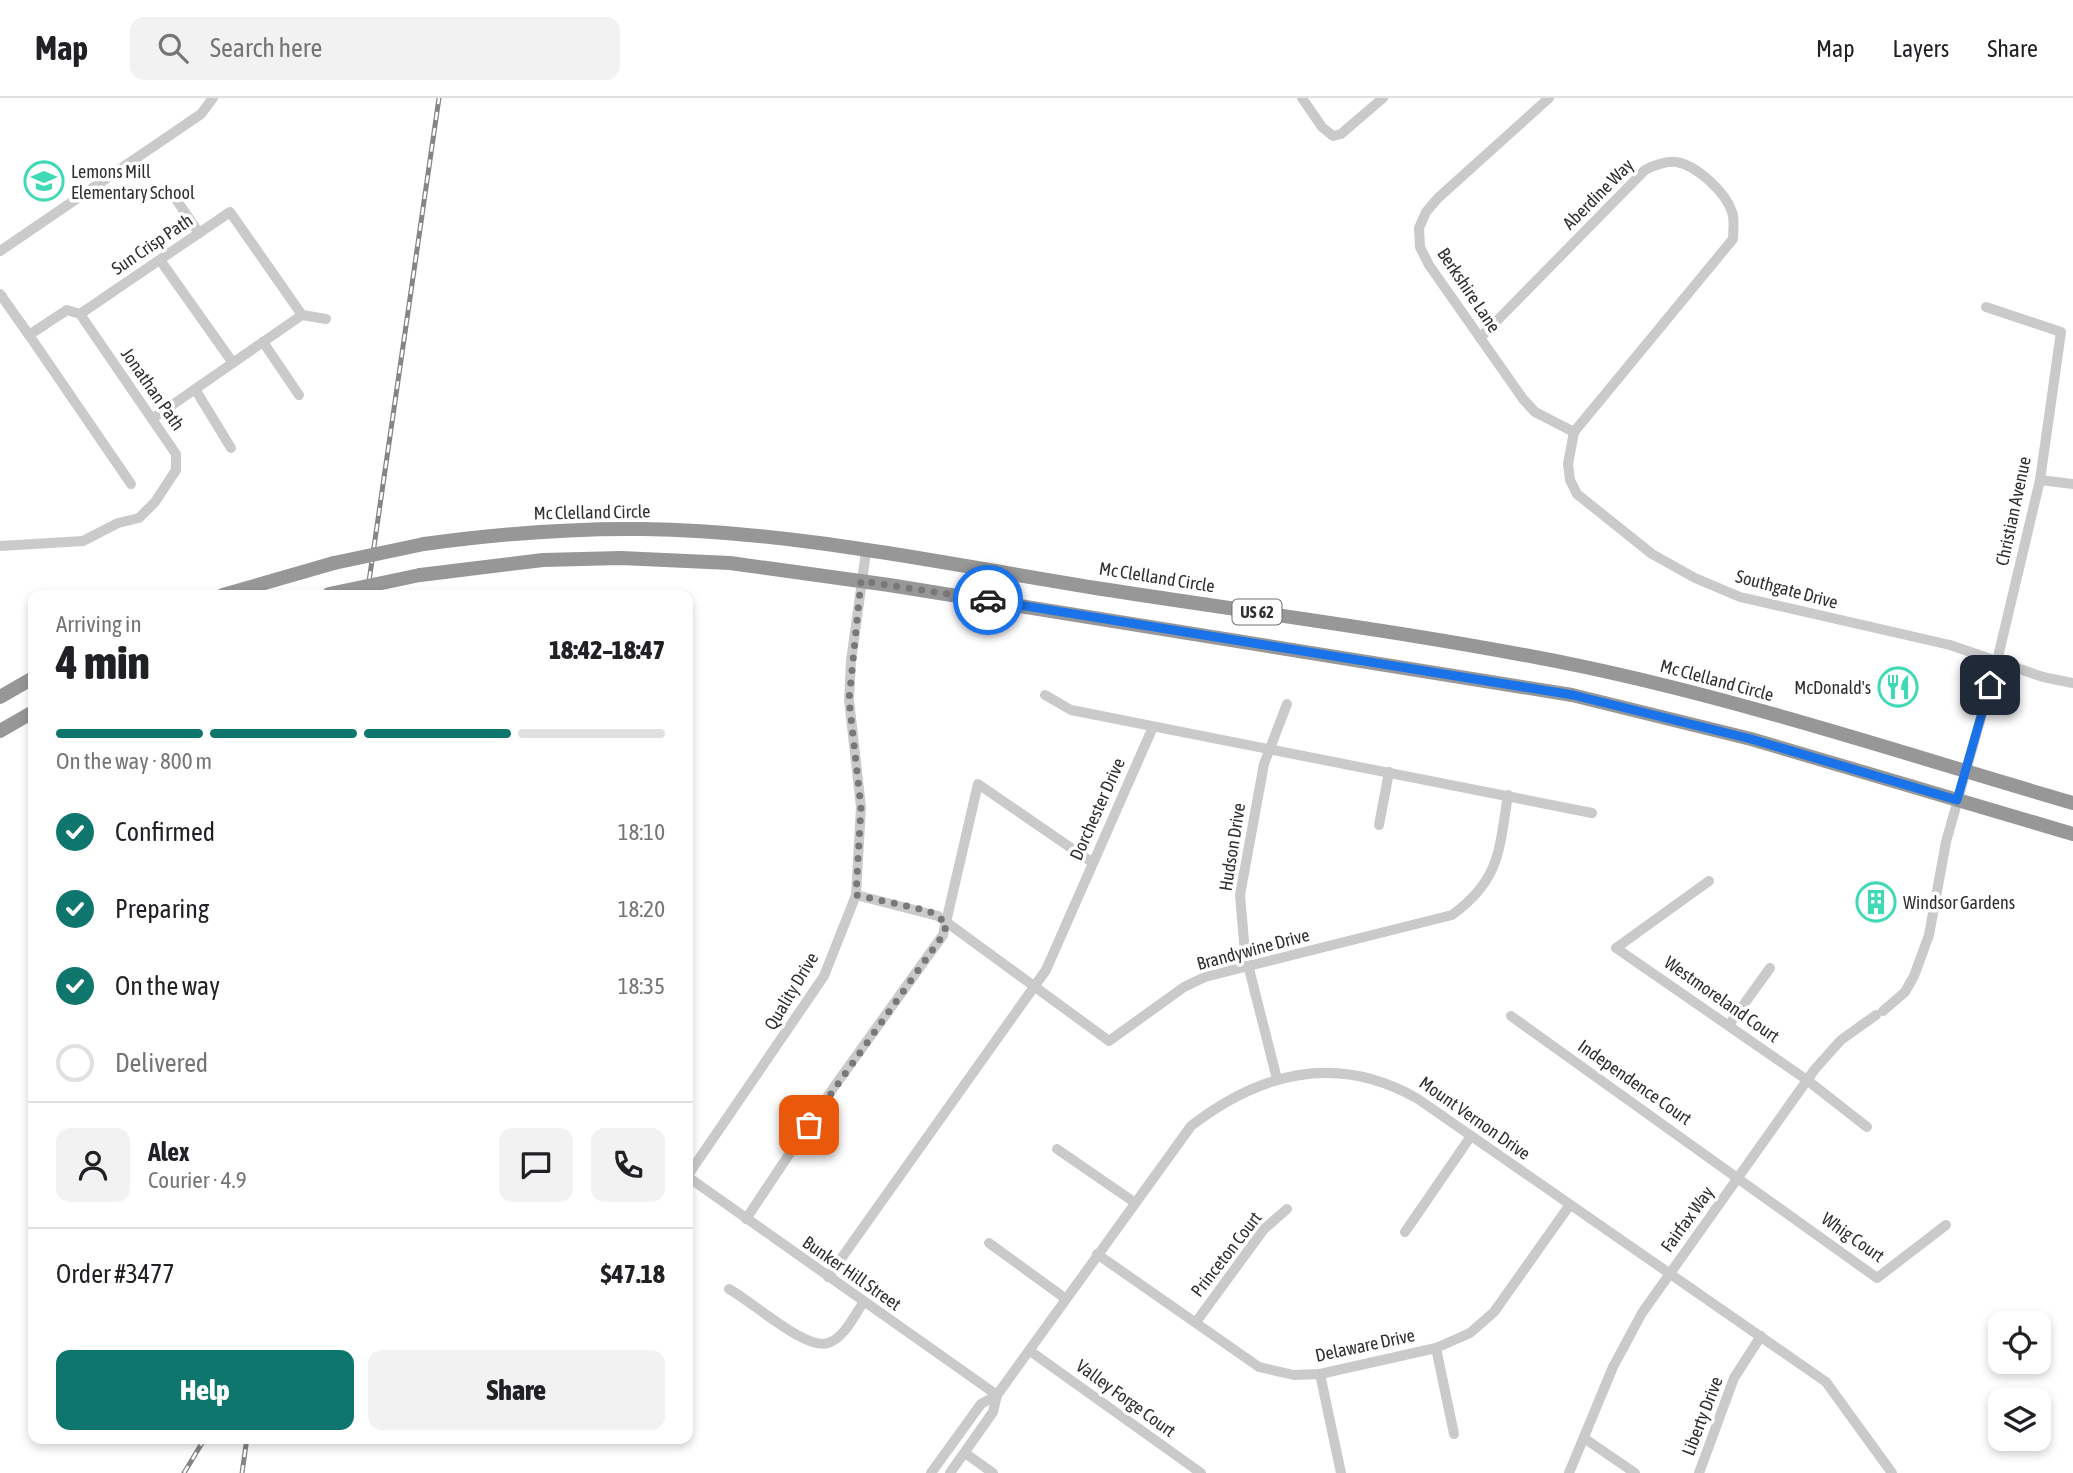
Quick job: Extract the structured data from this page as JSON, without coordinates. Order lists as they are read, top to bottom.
{
  "streets": {
    "highway": ["Mc Clelland Circle", "US 62"],
    "street": [
      "Aberdine Way",
      "Sun Crisp Path",
      "Berkshire Lane",
      "Jonathan Path",
      "Christian Avenue",
      "Southgate Drive",
      "Dorchester Drive",
      "Hudson Drive",
      "Brandywine Drive",
      "Quality Drive",
      "Westmoreland Court",
      "Independence Court",
      "Mount Vernon Drive",
      "Fairfax Way",
      "Whig Court",
      "Princeton Court",
      "Bunker Hill Street",
      "Delaware Drive",
      "Valley Forge Court",
      "Liberty Drive"
    ]
  },
  "crossings": [
    ["Aberdine Way", "Berkshire Lane"],
    ["Aberdine Way", "Southgate Drive"],
    ["Sun Crisp Path", "Jonathan Path"],
    ["Berkshire Lane", "Southgate Drive"],
    ["Christian Avenue", "Mc Clelland Circle"],
    ["Christian Avenue", "Southgate Drive"],
    ["Christian Avenue", "US 62"],
    ["Christian Avenue", "Fairfax Way"],
    ["Mc Clelland Circle", "Quality Drive"],
    ["US 62", "Quality Drive"],
    ["US 62", "Fairfax Way"],
    ["Dorchester Drive", "Brandywine Drive"],
    ["Dorchester Drive", "Bunker Hill Street"],
    ["Hudson Drive", "Brandywine Drive"],
    ["Hudson Drive", "Mount Vernon Drive"],
    ["Brandywine Drive", "Quality Drive"],
    ["Westmoreland Court", "Fairfax Way"],
    ["Independence Court", "Fairfax Way"],
    ["Independence Court", "Whig Court"],
    ["Mount Vernon Drive", "Fairfax Way"],
    ["Mount Vernon Drive", "Bunker Hill Street"],
    ["Mount Vernon Drive", "Delaware Drive"],
    ["Mount Vernon Drive", "Valley Forge Court"],
    ["Mount Vernon Drive", "Liberty Drive"],
    ["Fairfax Way", "Whig Court"],
    ["Princeton Court", "Delaware Drive"]
  ],
  "places": {
    "school or university": ["Lemons Mill Elementary School"],
    "restaurant": ["McDonald's"],
    "building": ["Windsor Gardens"]
  },
  "page": {
    "header": "Map",
    "search": "Search here",
    "nav": ["Map", "Layers", "Share"],
    "heading": ["4 min", "Arriving in", "18:42–18:47"],
    "panel": [
      "Alex",
      "Courier · 4.9",
      "Order #3477",
      "$47.18"
    ],
    "bar": "On the way · 800 m",
    "list": [
      ["Confirmed", "18:10"],
      ["Preparing", "18:20"],
      ["On the way", "18:35"],
      "Delivered"
    ],
    "buttons": ["Help", "Share"]
  }
}
